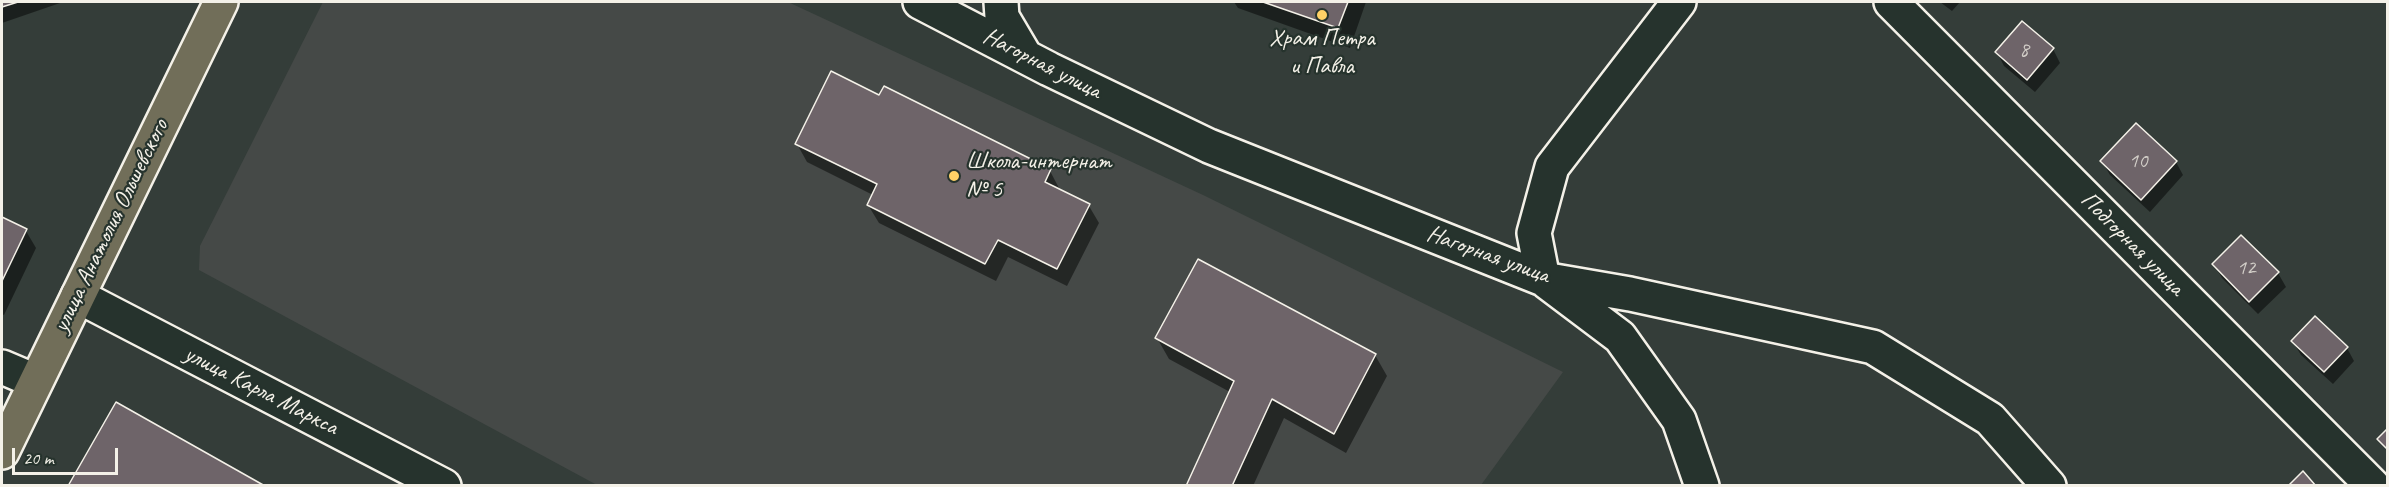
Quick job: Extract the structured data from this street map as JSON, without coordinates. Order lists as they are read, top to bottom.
{
  "streets": {
    "highway": ["улица Анатолия Ольшевского"],
    "street": ["Нагорная улица", "Подгорная улица", "улица Карла Маркса"]
  },
  "crossings": [
    ["улица Анатолия Ольшевского", "улица Карла Маркса"]
  ],
  "places": ["Храм Петра и Павла", "Школа-интернат № 5"],
  "house_numbers": ["8", "10", "12"],
  "scale_bar": "20 m"
}
